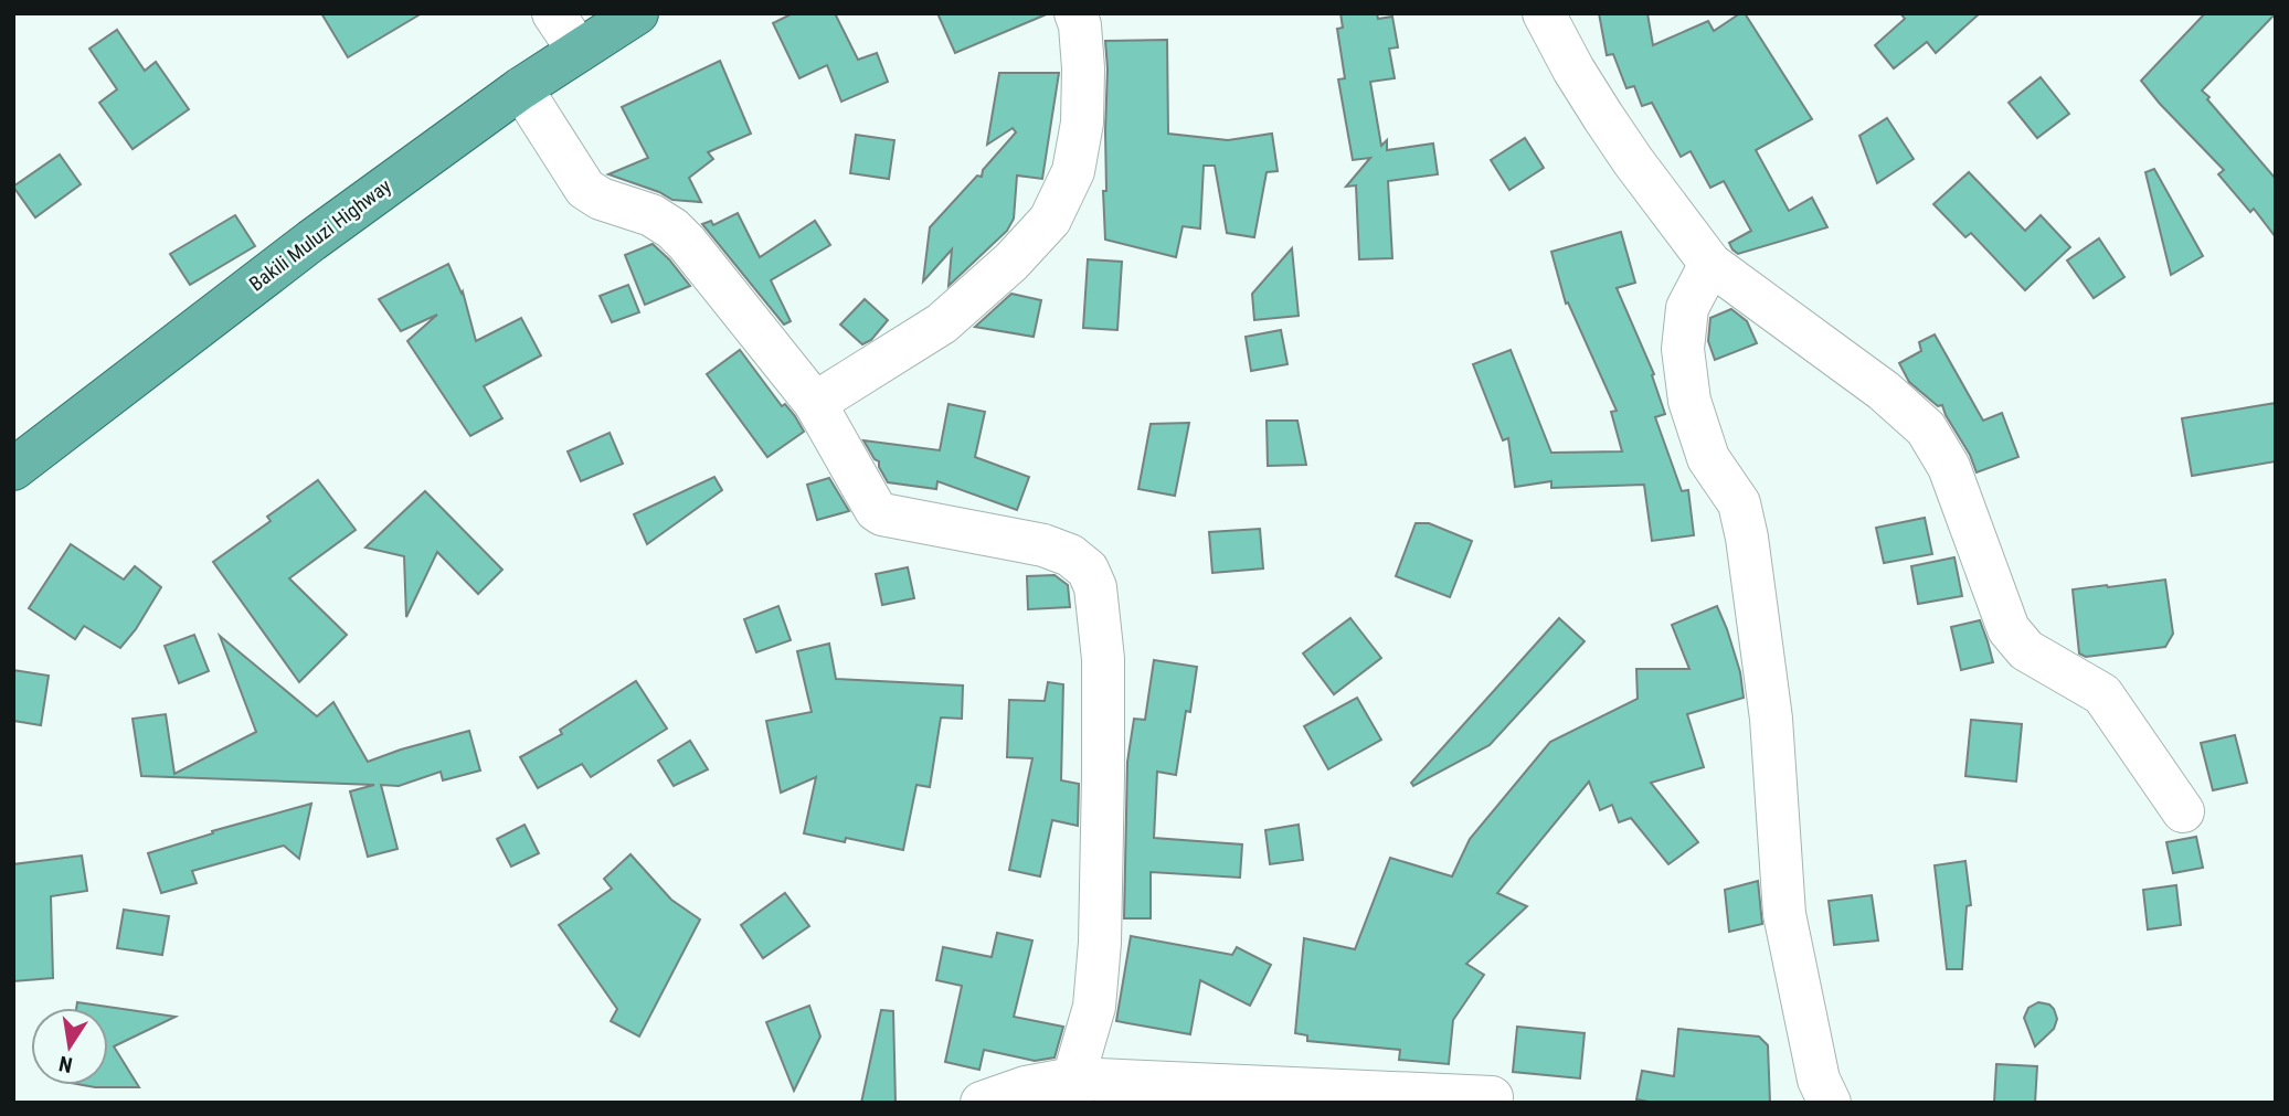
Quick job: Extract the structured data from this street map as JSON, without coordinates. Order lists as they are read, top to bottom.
{
  "streets": {
    "highway": ["Bakili Muluzi Highway"]
  },
  "north": "bottom"
}
